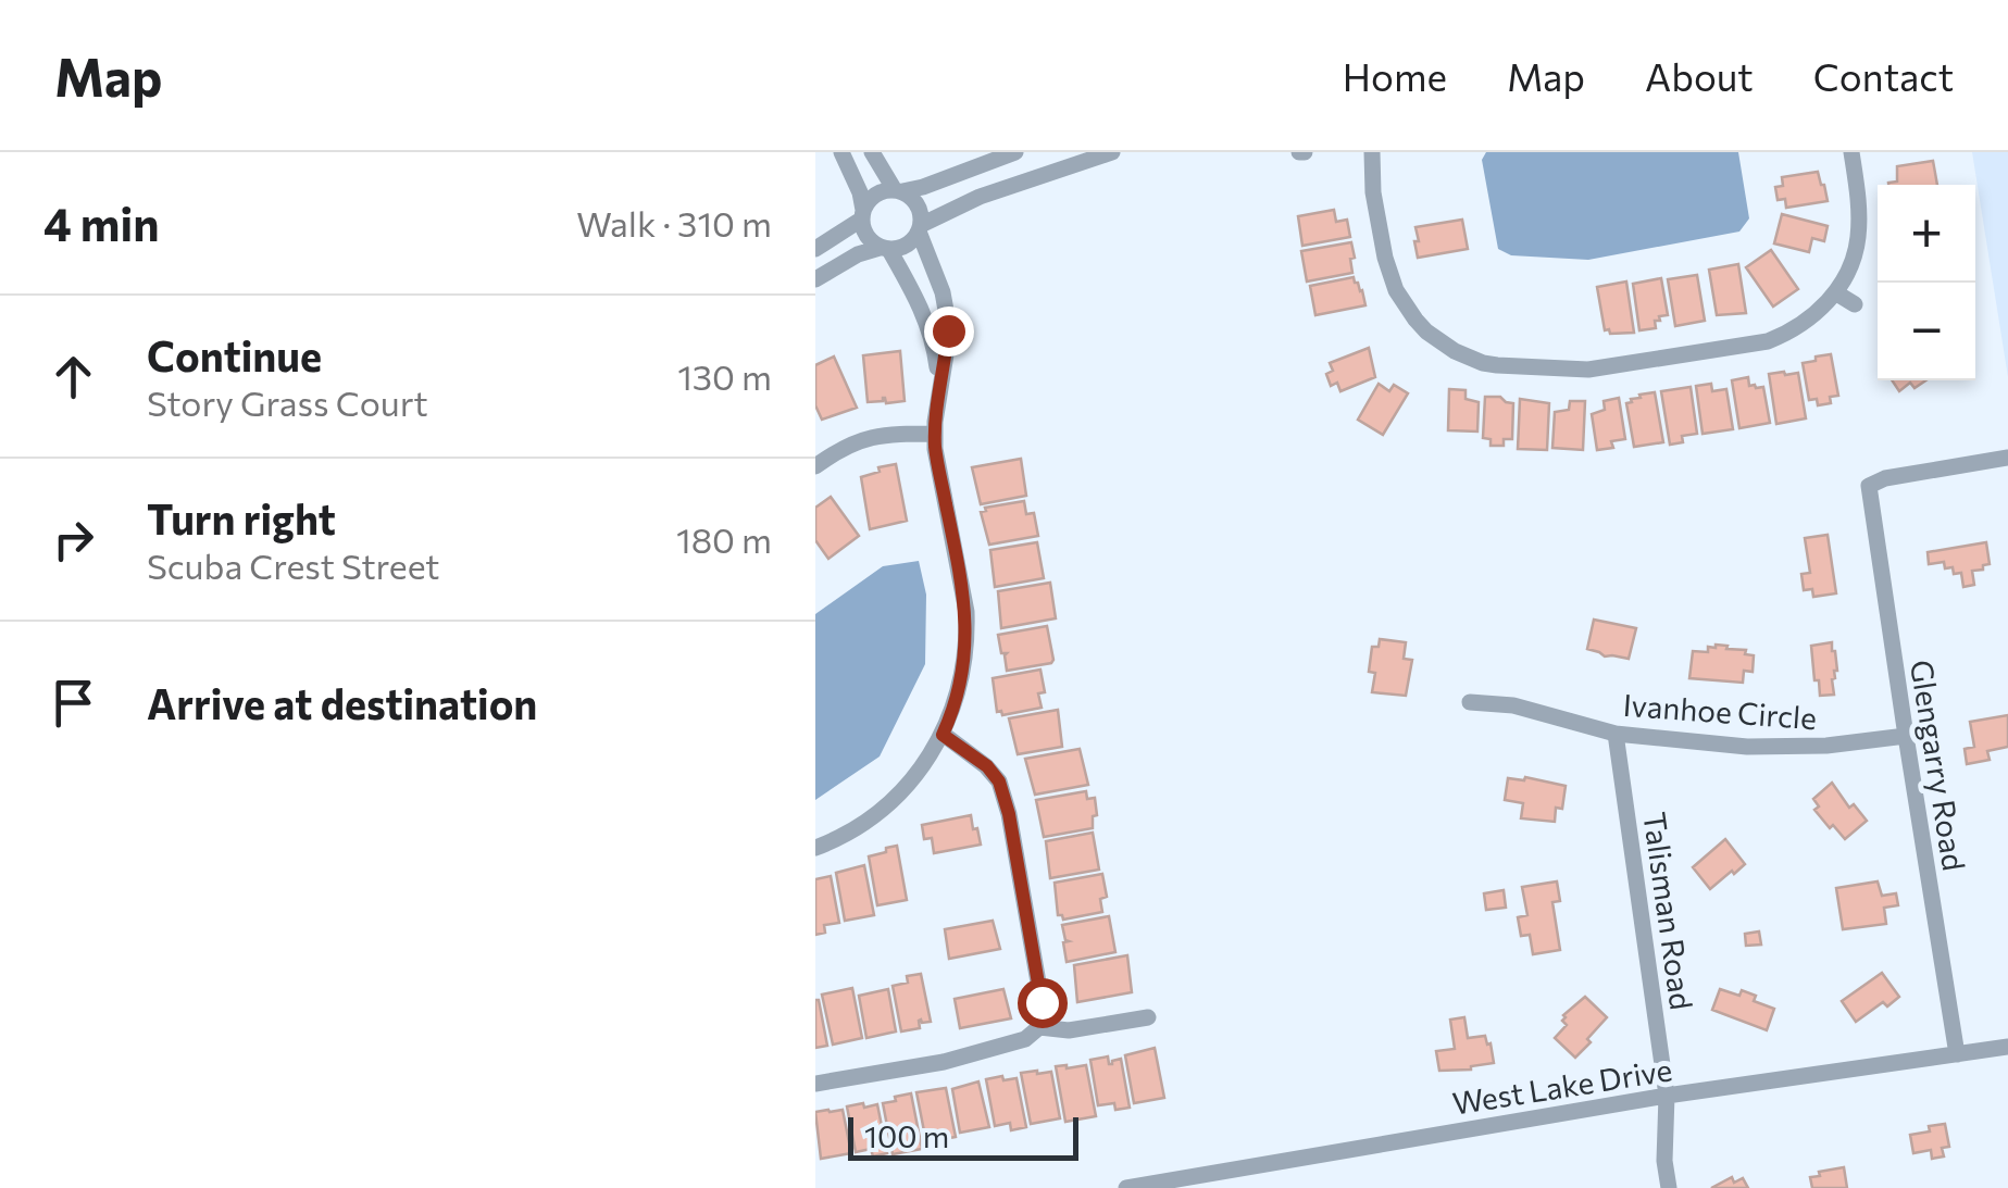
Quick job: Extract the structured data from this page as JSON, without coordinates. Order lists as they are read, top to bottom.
{
  "streets": {
    "street": [
      "Ivanhoe Circle",
      "Glengarry Road",
      "Talisman Road",
      "West Lake Drive"
    ]
  },
  "crossings": [
    ["Ivanhoe Circle", "Glengarry Road"],
    ["Ivanhoe Circle", "Talisman Road"],
    ["Glengarry Road", "West Lake Drive"],
    ["Talisman Road", "West Lake Drive"]
  ],
  "scale_bar": "100 m",
  "page": {
    "header": "Map",
    "nav": [
      "Home",
      "Map",
      "About",
      "Contact"
    ],
    "heading": ["4 min", "Walk · 310 m"],
    "map_buttons": ["+", "−"],
    "list": [
      ["Continue", "Story Grass Court", "130 m"],
      ["Turn right", "Scuba Crest Street", "180 m"],
      "Arrive at destination"
    ],
    "scale": "100 m"
  }
}
